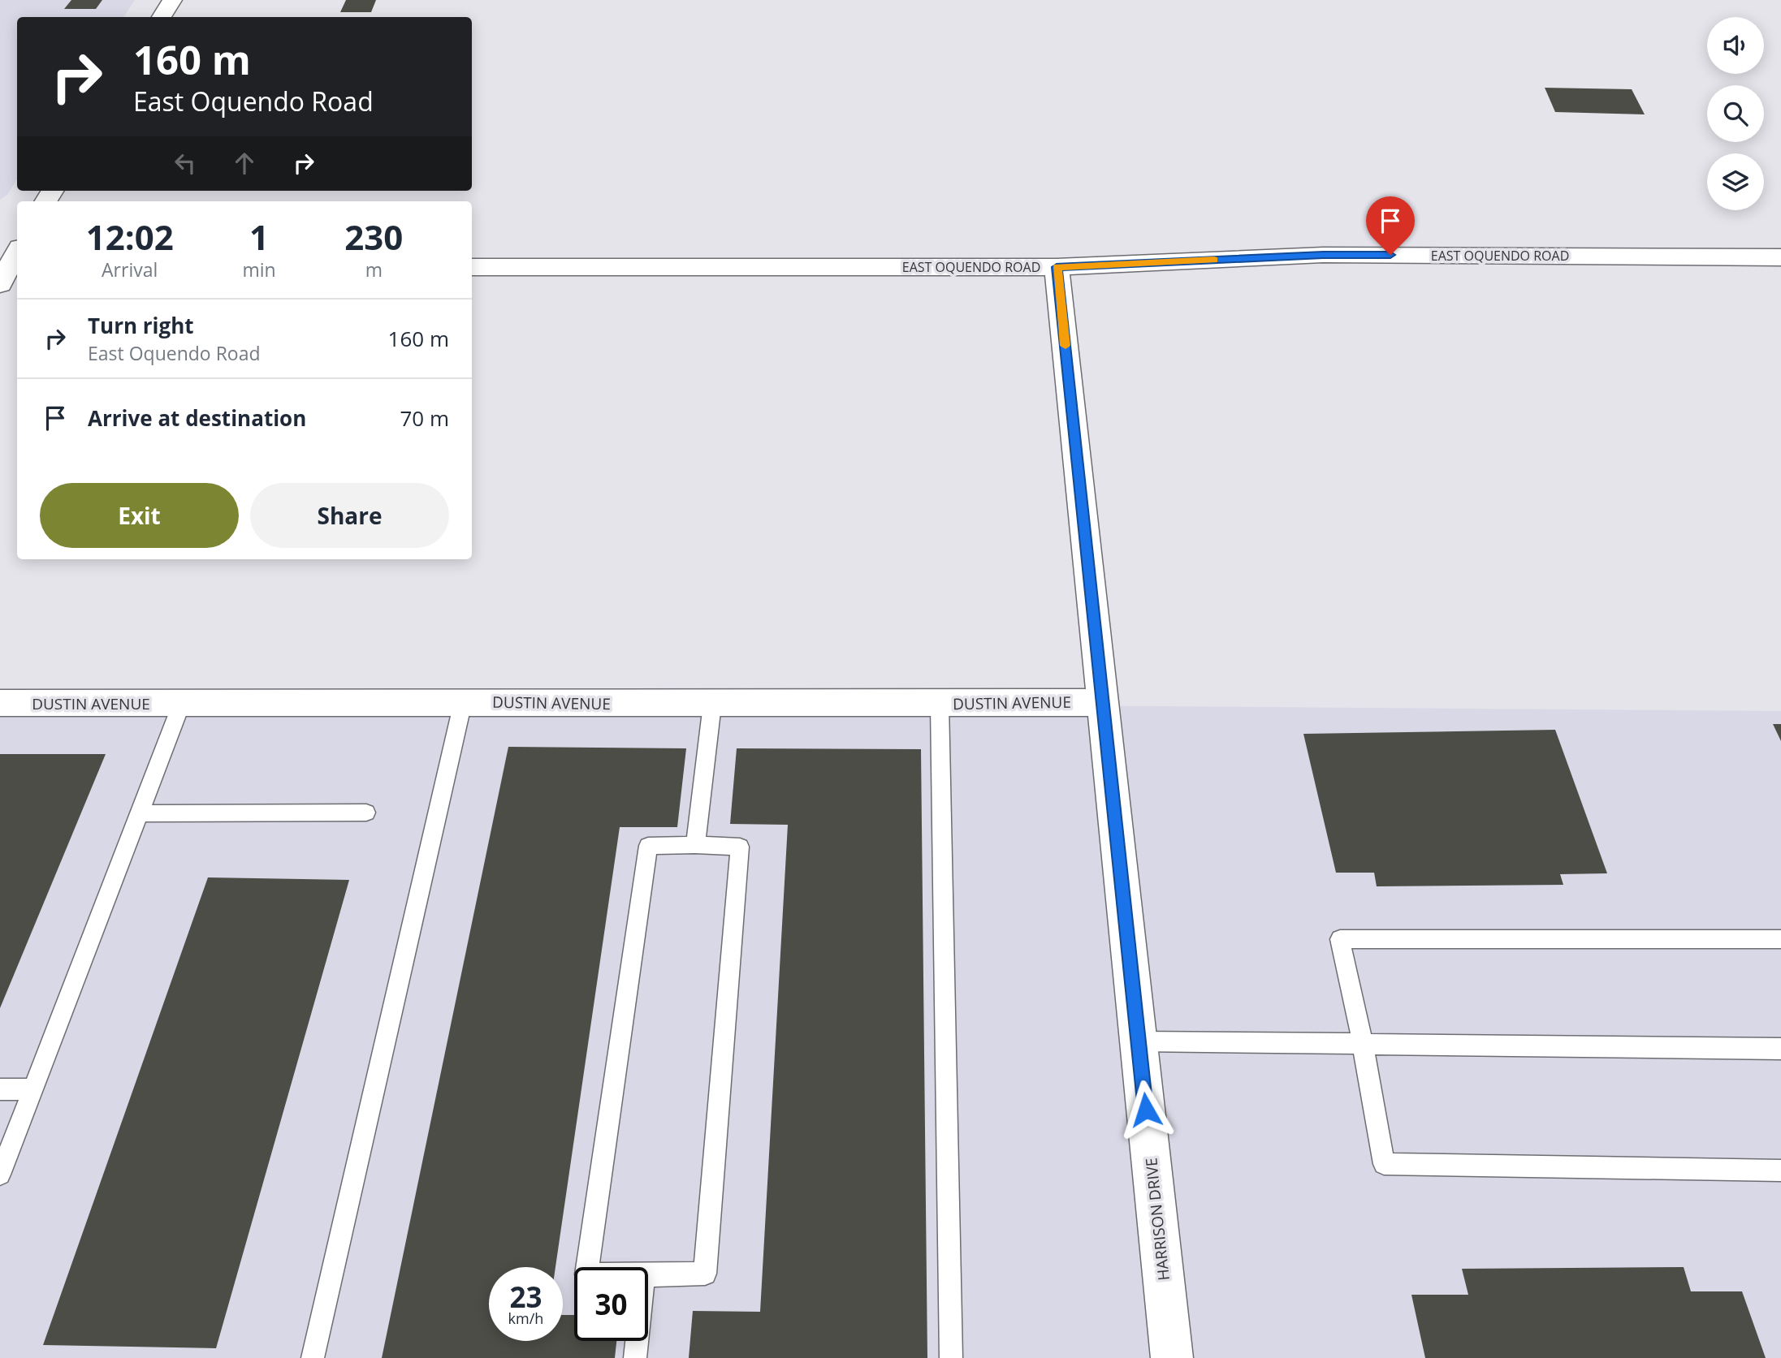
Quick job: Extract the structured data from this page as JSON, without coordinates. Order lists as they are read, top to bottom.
{
  "streets": {
    "street": ["EAST OQUENDO ROAD", "DUSTIN AVENUE", "HARRISON DRIVE"]
  },
  "crossings": [
    ["EAST OQUENDO ROAD", "HARRISON DRIVE"],
    ["DUSTIN AVENUE", "HARRISON DRIVE"]
  ],
  "page": {
    "turn": ["160 m", "East Oquendo Road"],
    "eta": [
      "12:02",
      "Arrival",
      "1",
      "min",
      "230",
      "m"
    ],
    "list": [
      {
        "name": "Turn right",
        "note": "East Oquendo Road",
        "value": "160 m"
      },
      {
        "name": "Arrive at destination",
        "value": "70 m"
      }
    ],
    "buttons": ["Exit", "Share"],
    "speed": "23 km/h",
    "limit": "30"
  }
}
